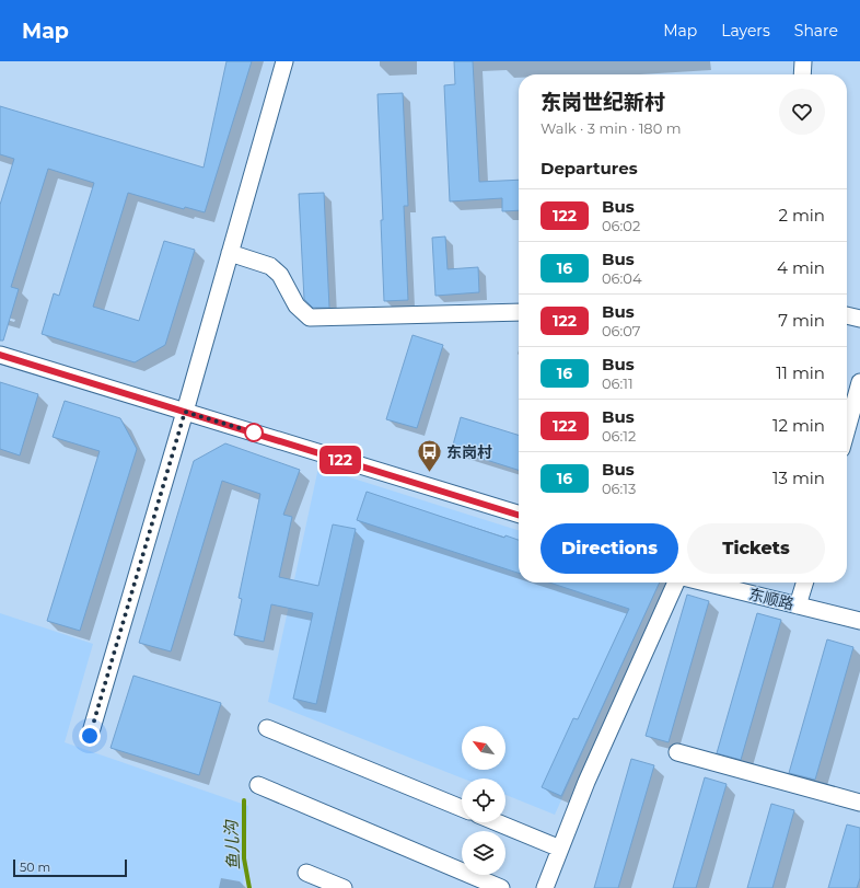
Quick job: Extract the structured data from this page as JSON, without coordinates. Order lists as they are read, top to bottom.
{
  "streets": {
    "street": ["东顺路"]
  },
  "water": ["鱼儿沟"],
  "places": {
    "bus stop": ["东岗村"]
  },
  "lines": ["bus line 122"],
  "scale_bar": "50 m",
  "north": "top left",
  "page": {
    "header": "Map",
    "nav": ["Map", "Layers", "Share"],
    "on_map": "122",
    "heading": [
      ["东岗世纪新村", "Walk · 3 min · 180 m"],
      "Departures"
    ],
    "list": [
      {
        "mark": "122",
        "name": "Bus",
        "note": "06:02",
        "value": "2 min"
      },
      {
        "mark": "16",
        "name": "Bus",
        "note": "06:04",
        "value": "4 min"
      },
      {
        "mark": "122",
        "name": "Bus",
        "note": "06:07",
        "value": "7 min"
      },
      {
        "mark": "16",
        "name": "Bus",
        "note": "06:11",
        "value": "11 min"
      },
      {
        "mark": "122",
        "name": "Bus",
        "note": "06:12",
        "value": "12 min"
      },
      {
        "mark": "16",
        "name": "Bus",
        "note": "06:13",
        "value": "13 min"
      }
    ],
    "buttons": ["Directions", "Tickets"],
    "scale": "50 m"
  }
}
